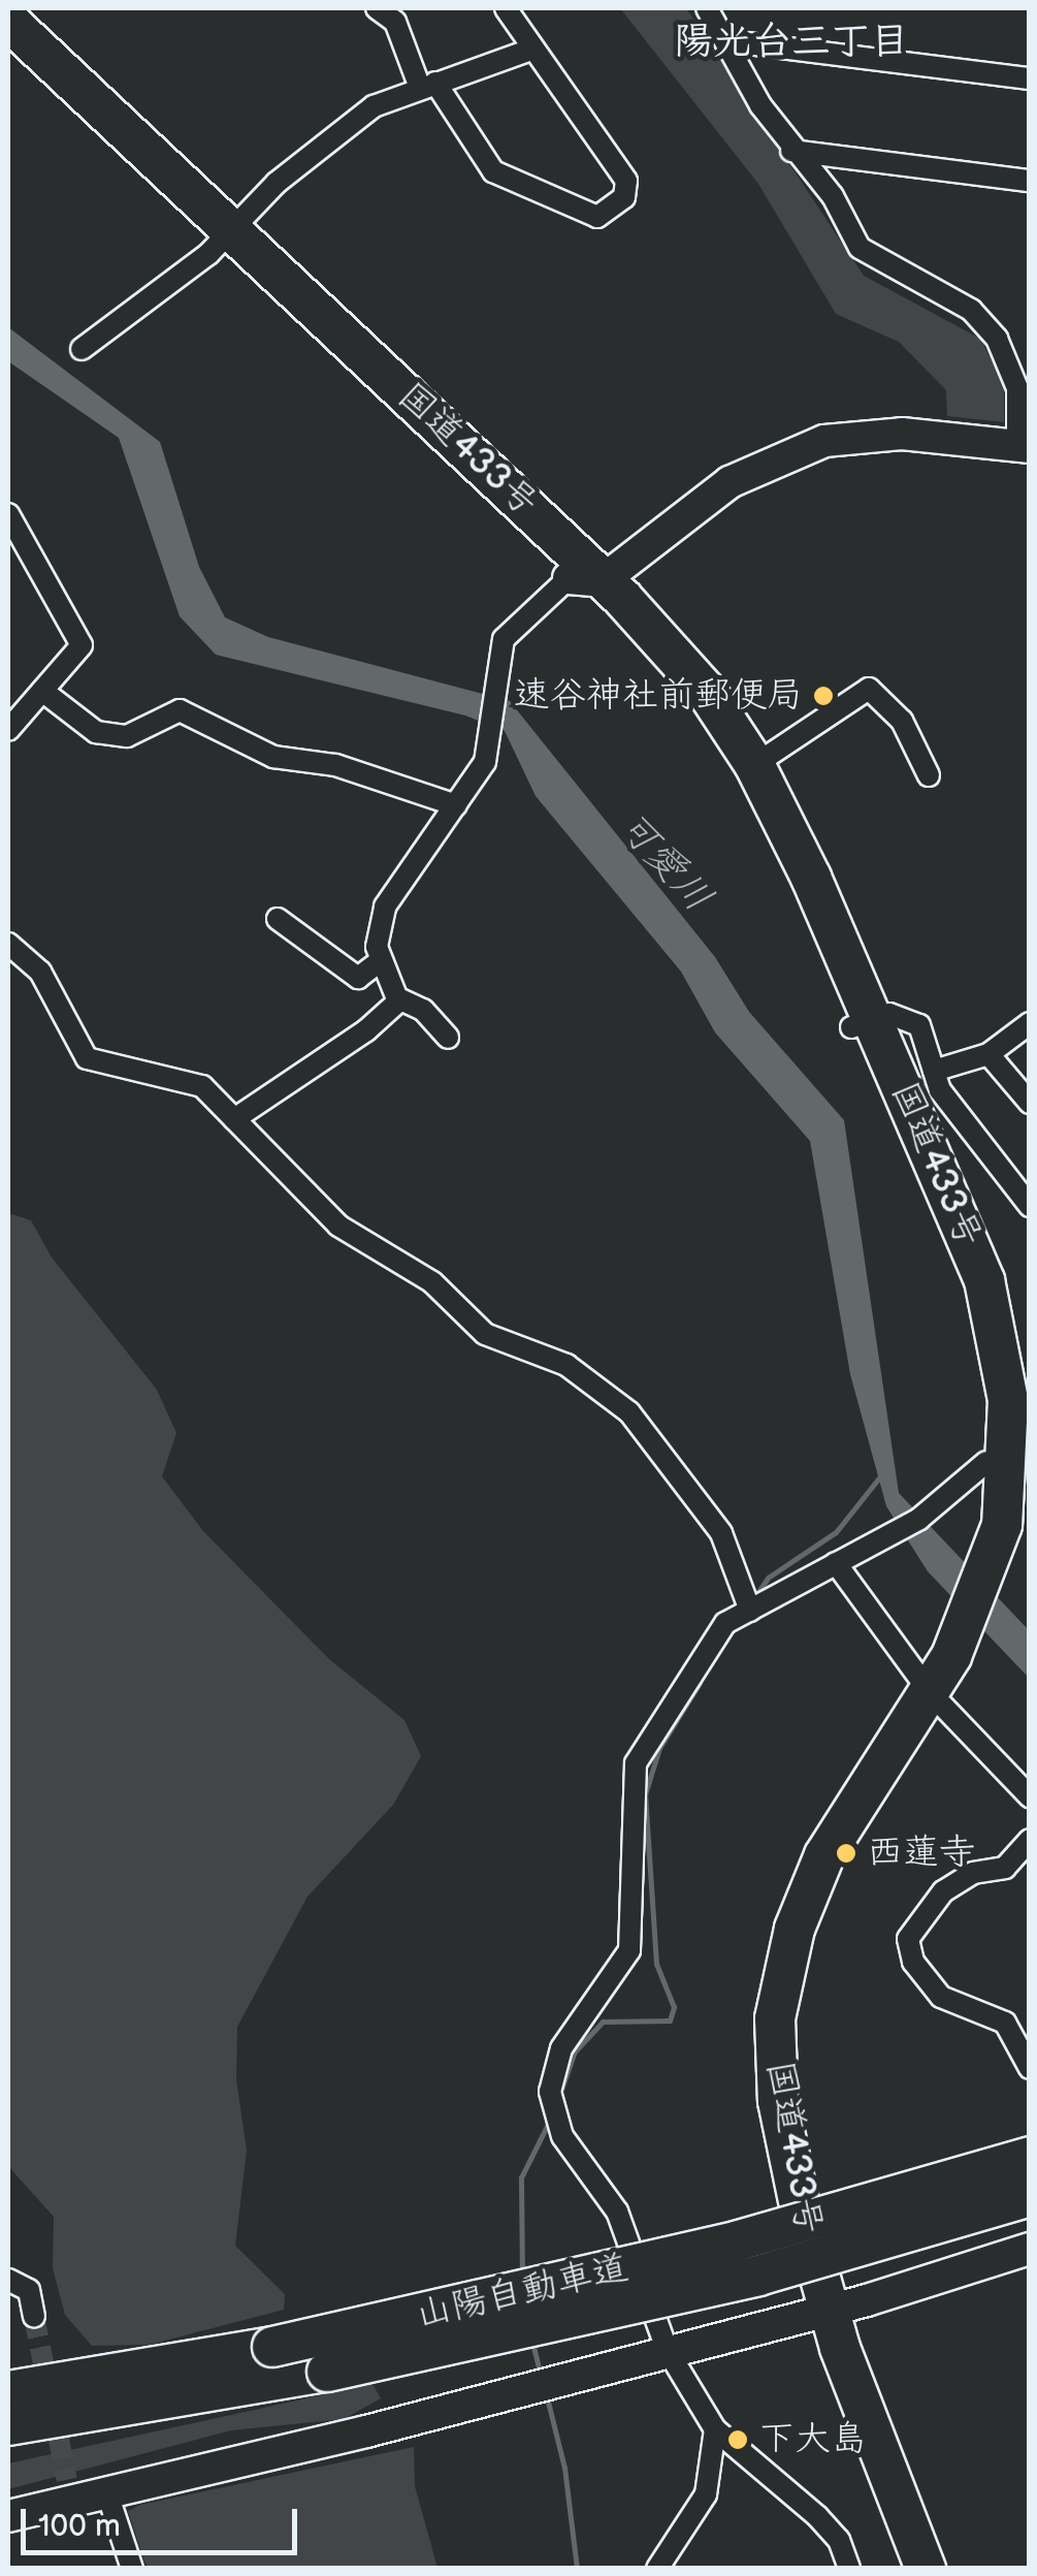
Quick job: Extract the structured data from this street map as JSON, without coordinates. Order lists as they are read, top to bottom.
{
  "streets": {
    "highway": ["国道433号", "山陽自動車道"]
  },
  "districts": ["陽光台三丁目"],
  "water": ["可愛川"],
  "places": ["速谷神社前郵便局", "西蓮寺", "下大島"],
  "scale_bar": "100 m"
}
